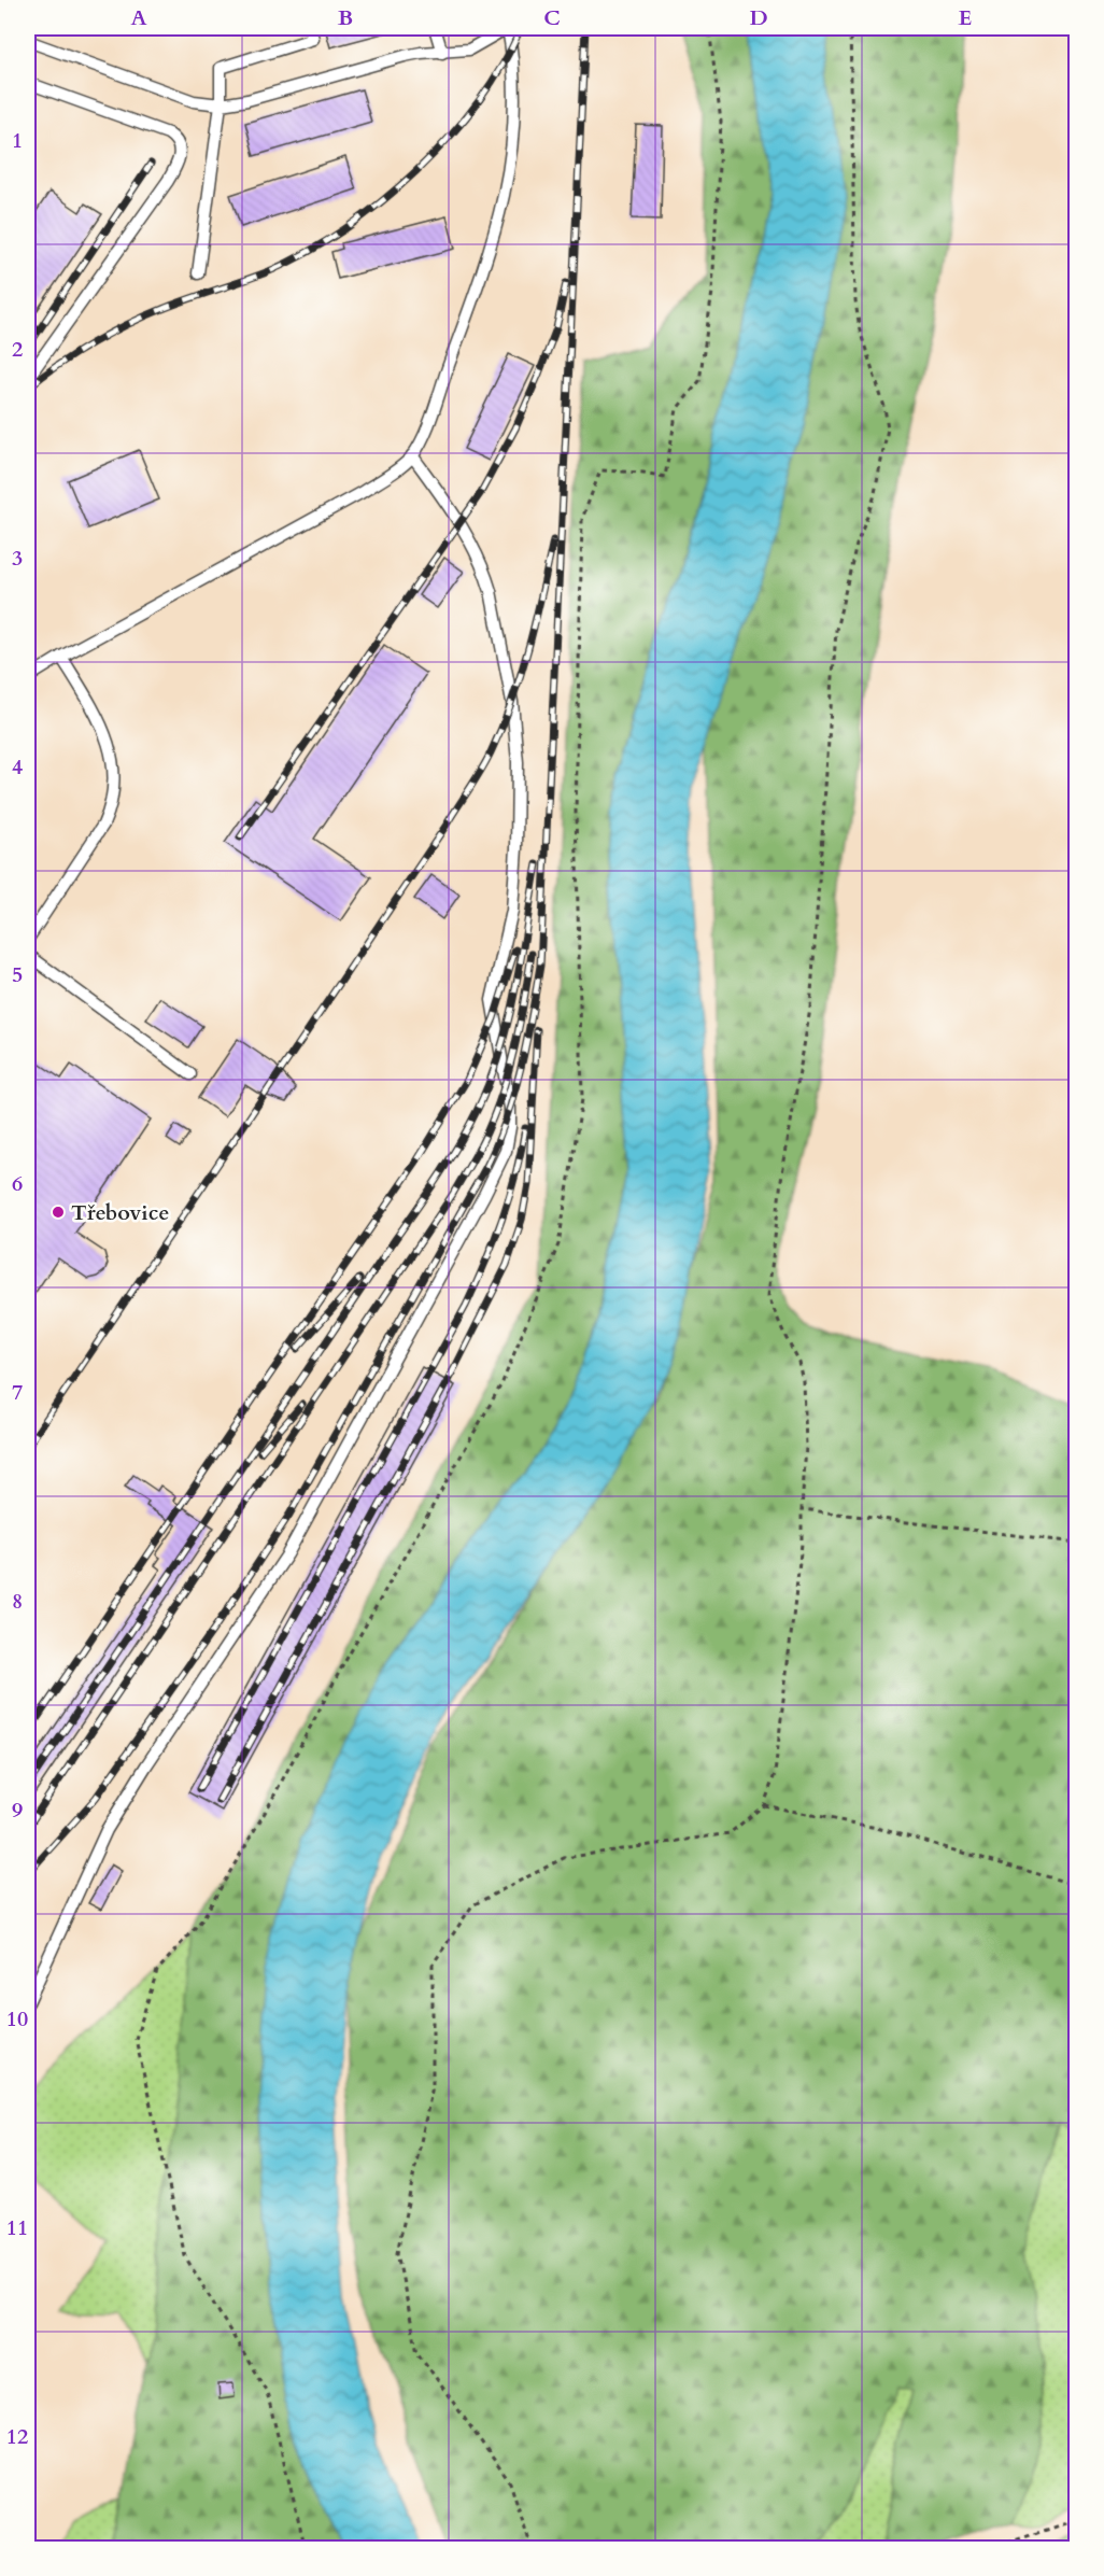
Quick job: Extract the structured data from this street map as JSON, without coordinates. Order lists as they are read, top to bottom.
{
  "places": ["Třebovice"],
  "grid": {
    "columns": [
      "A",
      "B",
      "C",
      "D",
      "E"
    ],
    "rows": [
      "1",
      "2",
      "3",
      "4",
      "5",
      "6",
      "7",
      "8",
      "9",
      "10",
      "11",
      "12"
    ]
  }
}
